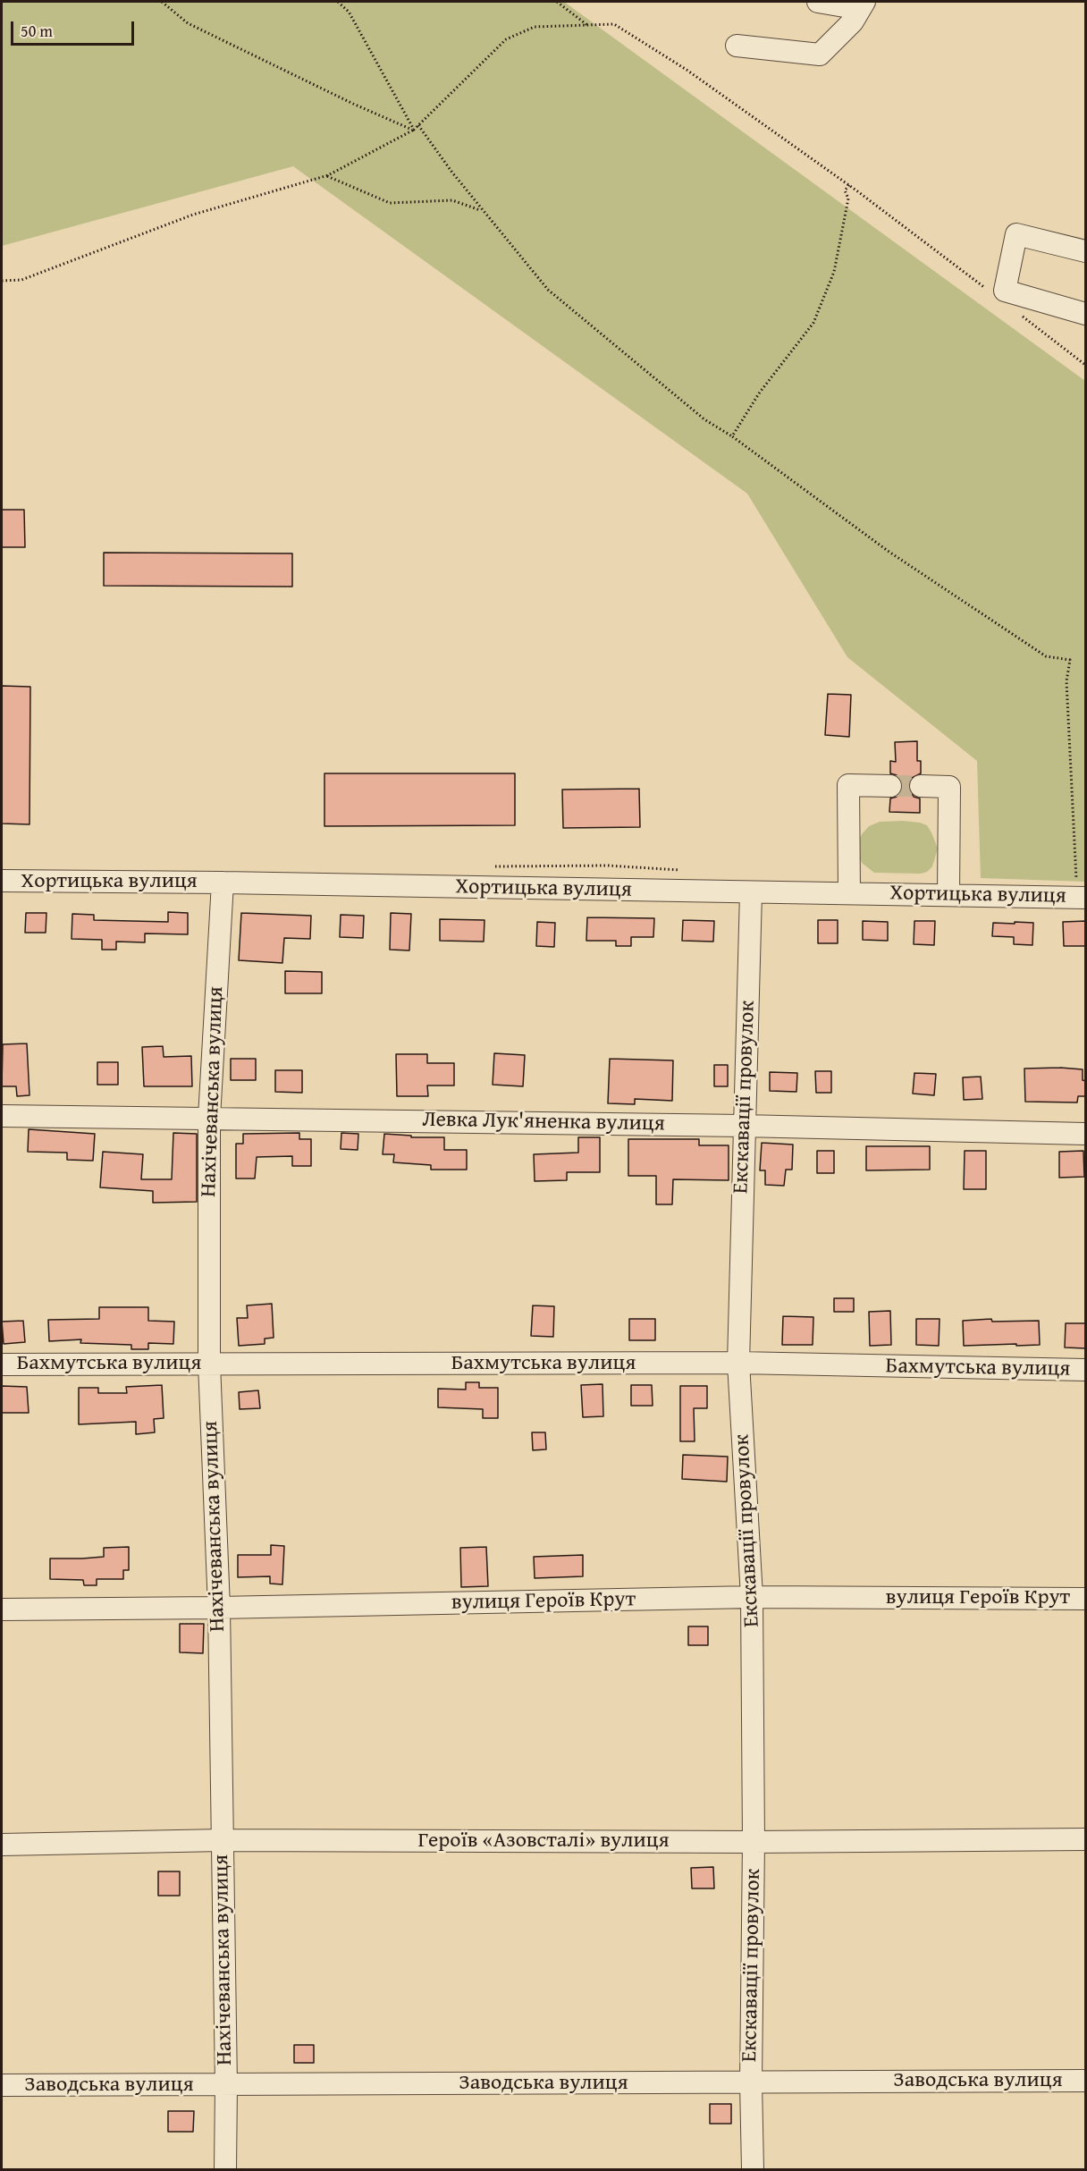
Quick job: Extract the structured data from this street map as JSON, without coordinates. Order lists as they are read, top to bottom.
{
  "streets": {
    "street": [
      "Хортицька вулиця",
      "Нахічеванська вулиця",
      "Екскавації провулок",
      "Левка Лук'яненка вулиця",
      "Бахмутська вулиця",
      "вулиця Героїв Крут",
      "Героїв «Азовсталі» вулиця",
      "Заводська вулиця"
    ]
  },
  "crossings": [
    ["Хортицька вулиця", "Нахічеванська вулиця"],
    ["Хортицька вулиця", "Екскавації провулок"],
    ["Нахічеванська вулиця", "Левка Лук'яненка вулиця"],
    ["Нахічеванська вулиця", "Бахмутська вулиця"],
    ["Нахічеванська вулиця", "вулиця Героїв Крут"],
    ["Нахічеванська вулиця", "Героїв «Азовсталі» вулиця"],
    ["Нахічеванська вулиця", "Заводська вулиця"],
    ["Екскавації провулок", "Левка Лук'яненка вулиця"],
    ["Екскавації провулок", "Бахмутська вулиця"],
    ["Екскавації провулок", "вулиця Героїв Крут"],
    ["Екскавації провулок", "Героїв «Азовсталі» вулиця"],
    ["Екскавації провулок", "Заводська вулиця"]
  ],
  "scale_bar": "50 m"
}
